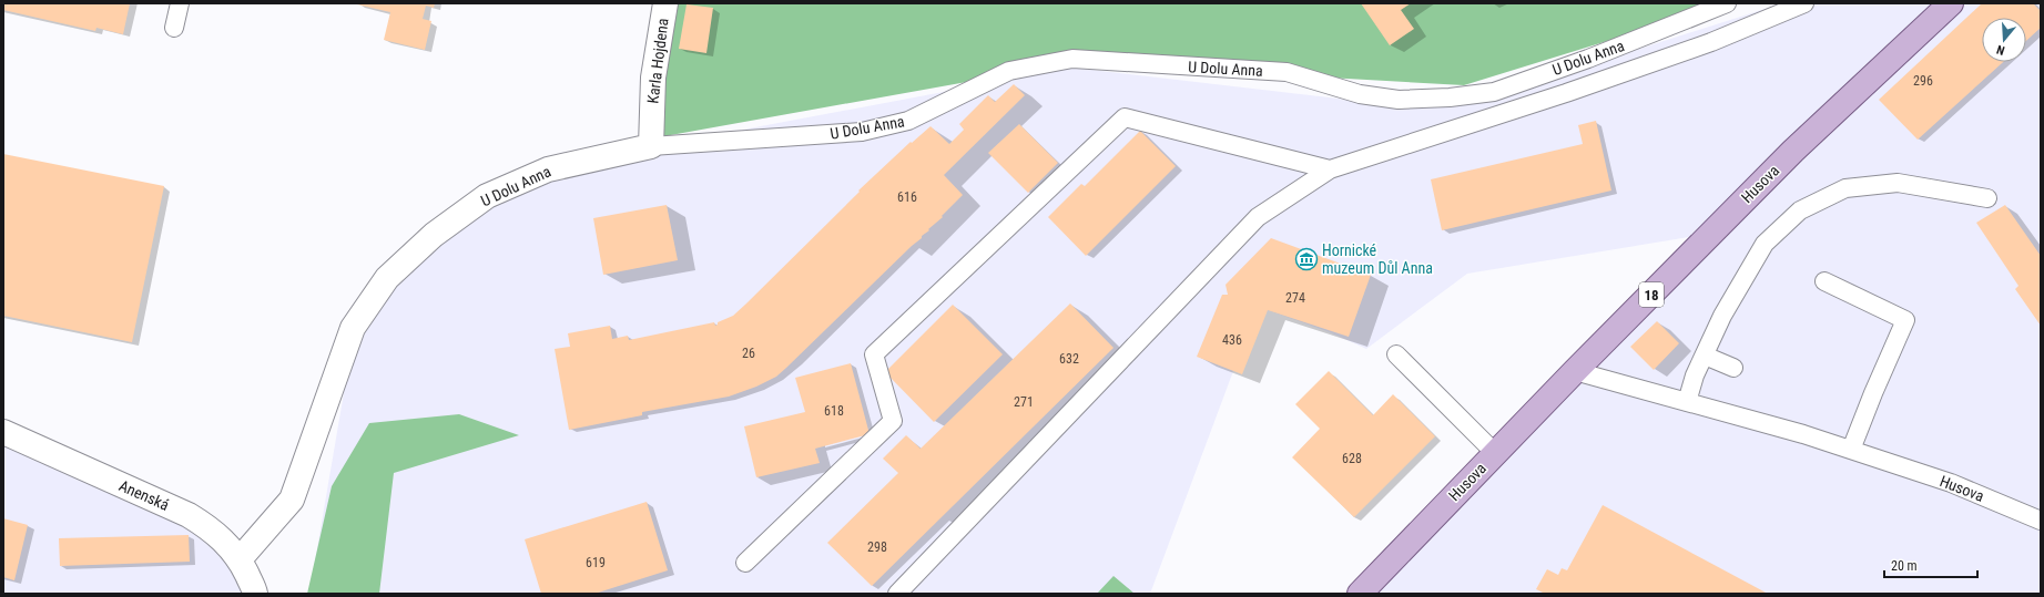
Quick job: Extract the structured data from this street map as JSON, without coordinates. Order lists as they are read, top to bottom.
{
  "streets": {
    "main road": ["Husova", "18"],
    "street": ["U Dolu Anna", "Karla Hojdena", "Anenská"]
  },
  "crossings": [
    ["U Dolu Anna", "Karla Hojdena"],
    ["U Dolu Anna", "Anenská"]
  ],
  "places": {
    "museum": ["Hornické muzeum Důl Anna"]
  },
  "house_numbers": [
    "296",
    "616",
    "274",
    "436",
    "26",
    "632",
    "271",
    "618",
    "628",
    "298",
    "619"
  ],
  "scale_bar": "20 m",
  "north": "bottom"
}
